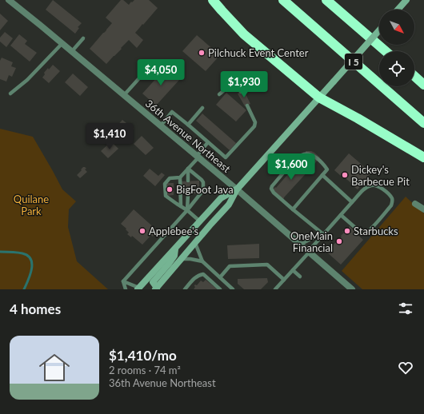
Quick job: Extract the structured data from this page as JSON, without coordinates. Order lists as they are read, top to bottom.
{
  "streets": {
    "highway": ["I 5"],
    "street": ["36th Avenue Northeast"]
  },
  "parks": ["Quilane Park"],
  "places": [
    "Pilchuck Event Center",
    "Dickey's Barbecue Pit",
    "BigFoot Java",
    "Applebee's",
    "Starbucks",
    "OneMain Financial"
  ],
  "north": "bottom right",
  "page": {
    "price": [
      "$4,050",
      "$1,930",
      "$1,410",
      "$1,600"
    ],
    "heading": "4 homes",
    "list": [
      {
        "name": "$1,410/mo",
        "note": "2 rooms · 74 m² · 36th Avenue Northeast"
      }
    ]
  }
}
